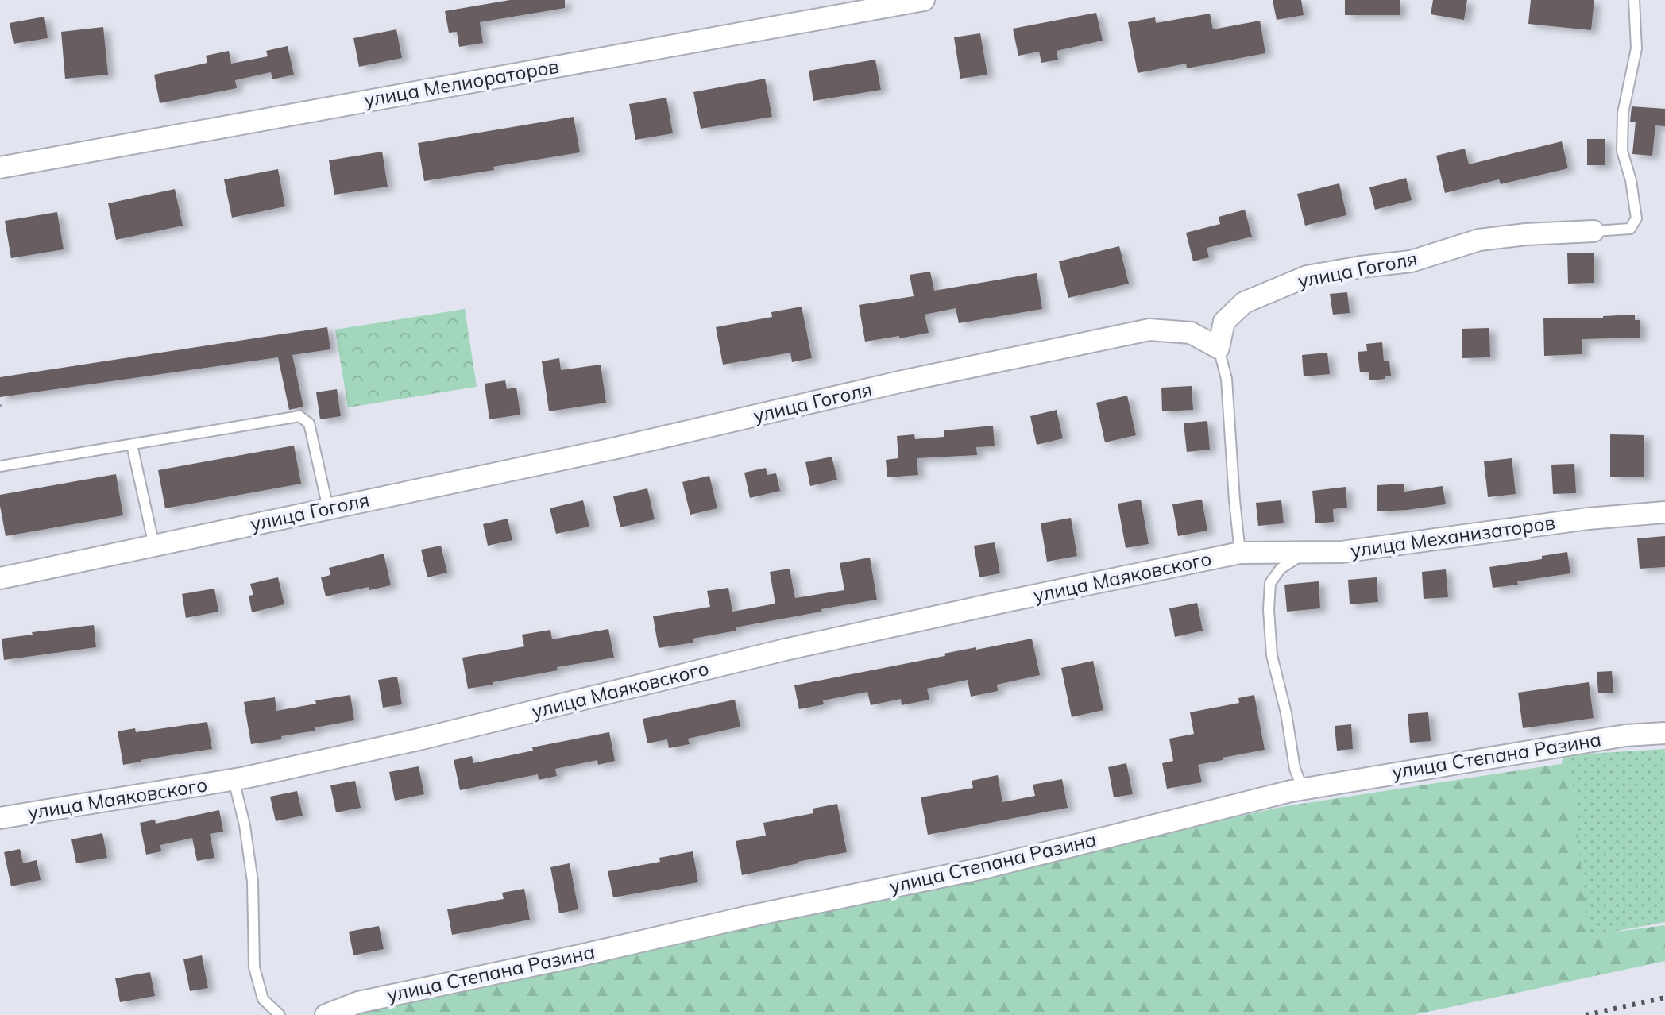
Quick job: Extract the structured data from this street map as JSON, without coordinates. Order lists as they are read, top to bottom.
{
  "streets": {
    "street": [
      "улица Мелиораторов",
      "улица Гоголя",
      "улица Механизаторов",
      "улица Маяковского",
      "улица Степана Разина"
    ]
  },
  "crossings": [
    ["улица Механизаторов", "улица Маяковского"]
  ]
}
